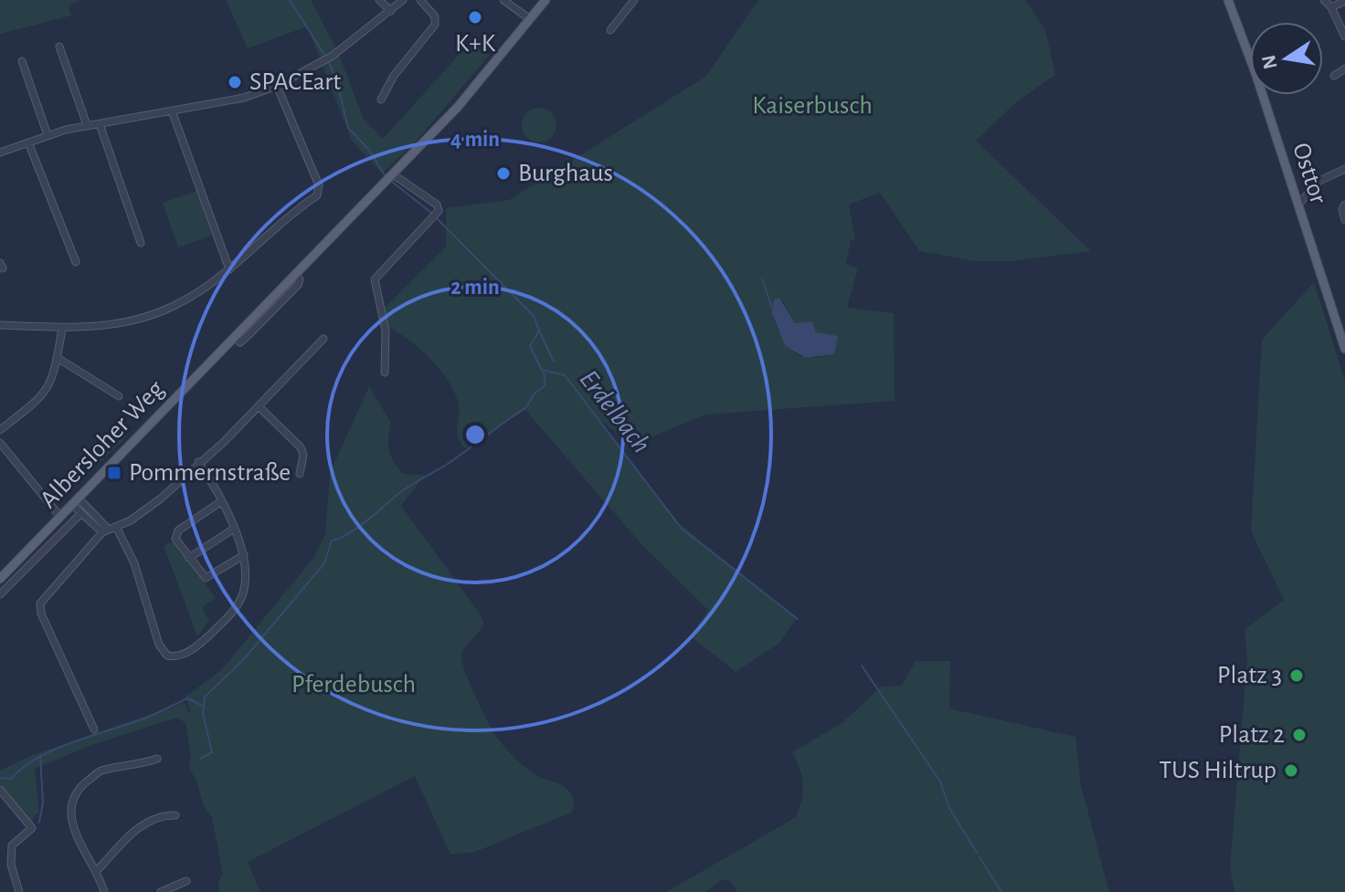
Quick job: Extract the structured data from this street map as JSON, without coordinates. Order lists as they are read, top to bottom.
{
  "streets": {
    "main road": ["Osttor", "Albersloher Weg"]
  },
  "water": ["Erdelbach"],
  "parks": ["Kaiserbusch", "Pferdebusch"],
  "places": {
    "other": [
      "K+K",
      "SPACEart",
      "Burghaus",
      "Platz 3",
      "Platz 2",
      "TUS Hiltrup"
    ],
    "transit": ["Pommernstraße"]
  },
  "north": "left",
  "rings": ["4 min", "2 min"]
}
